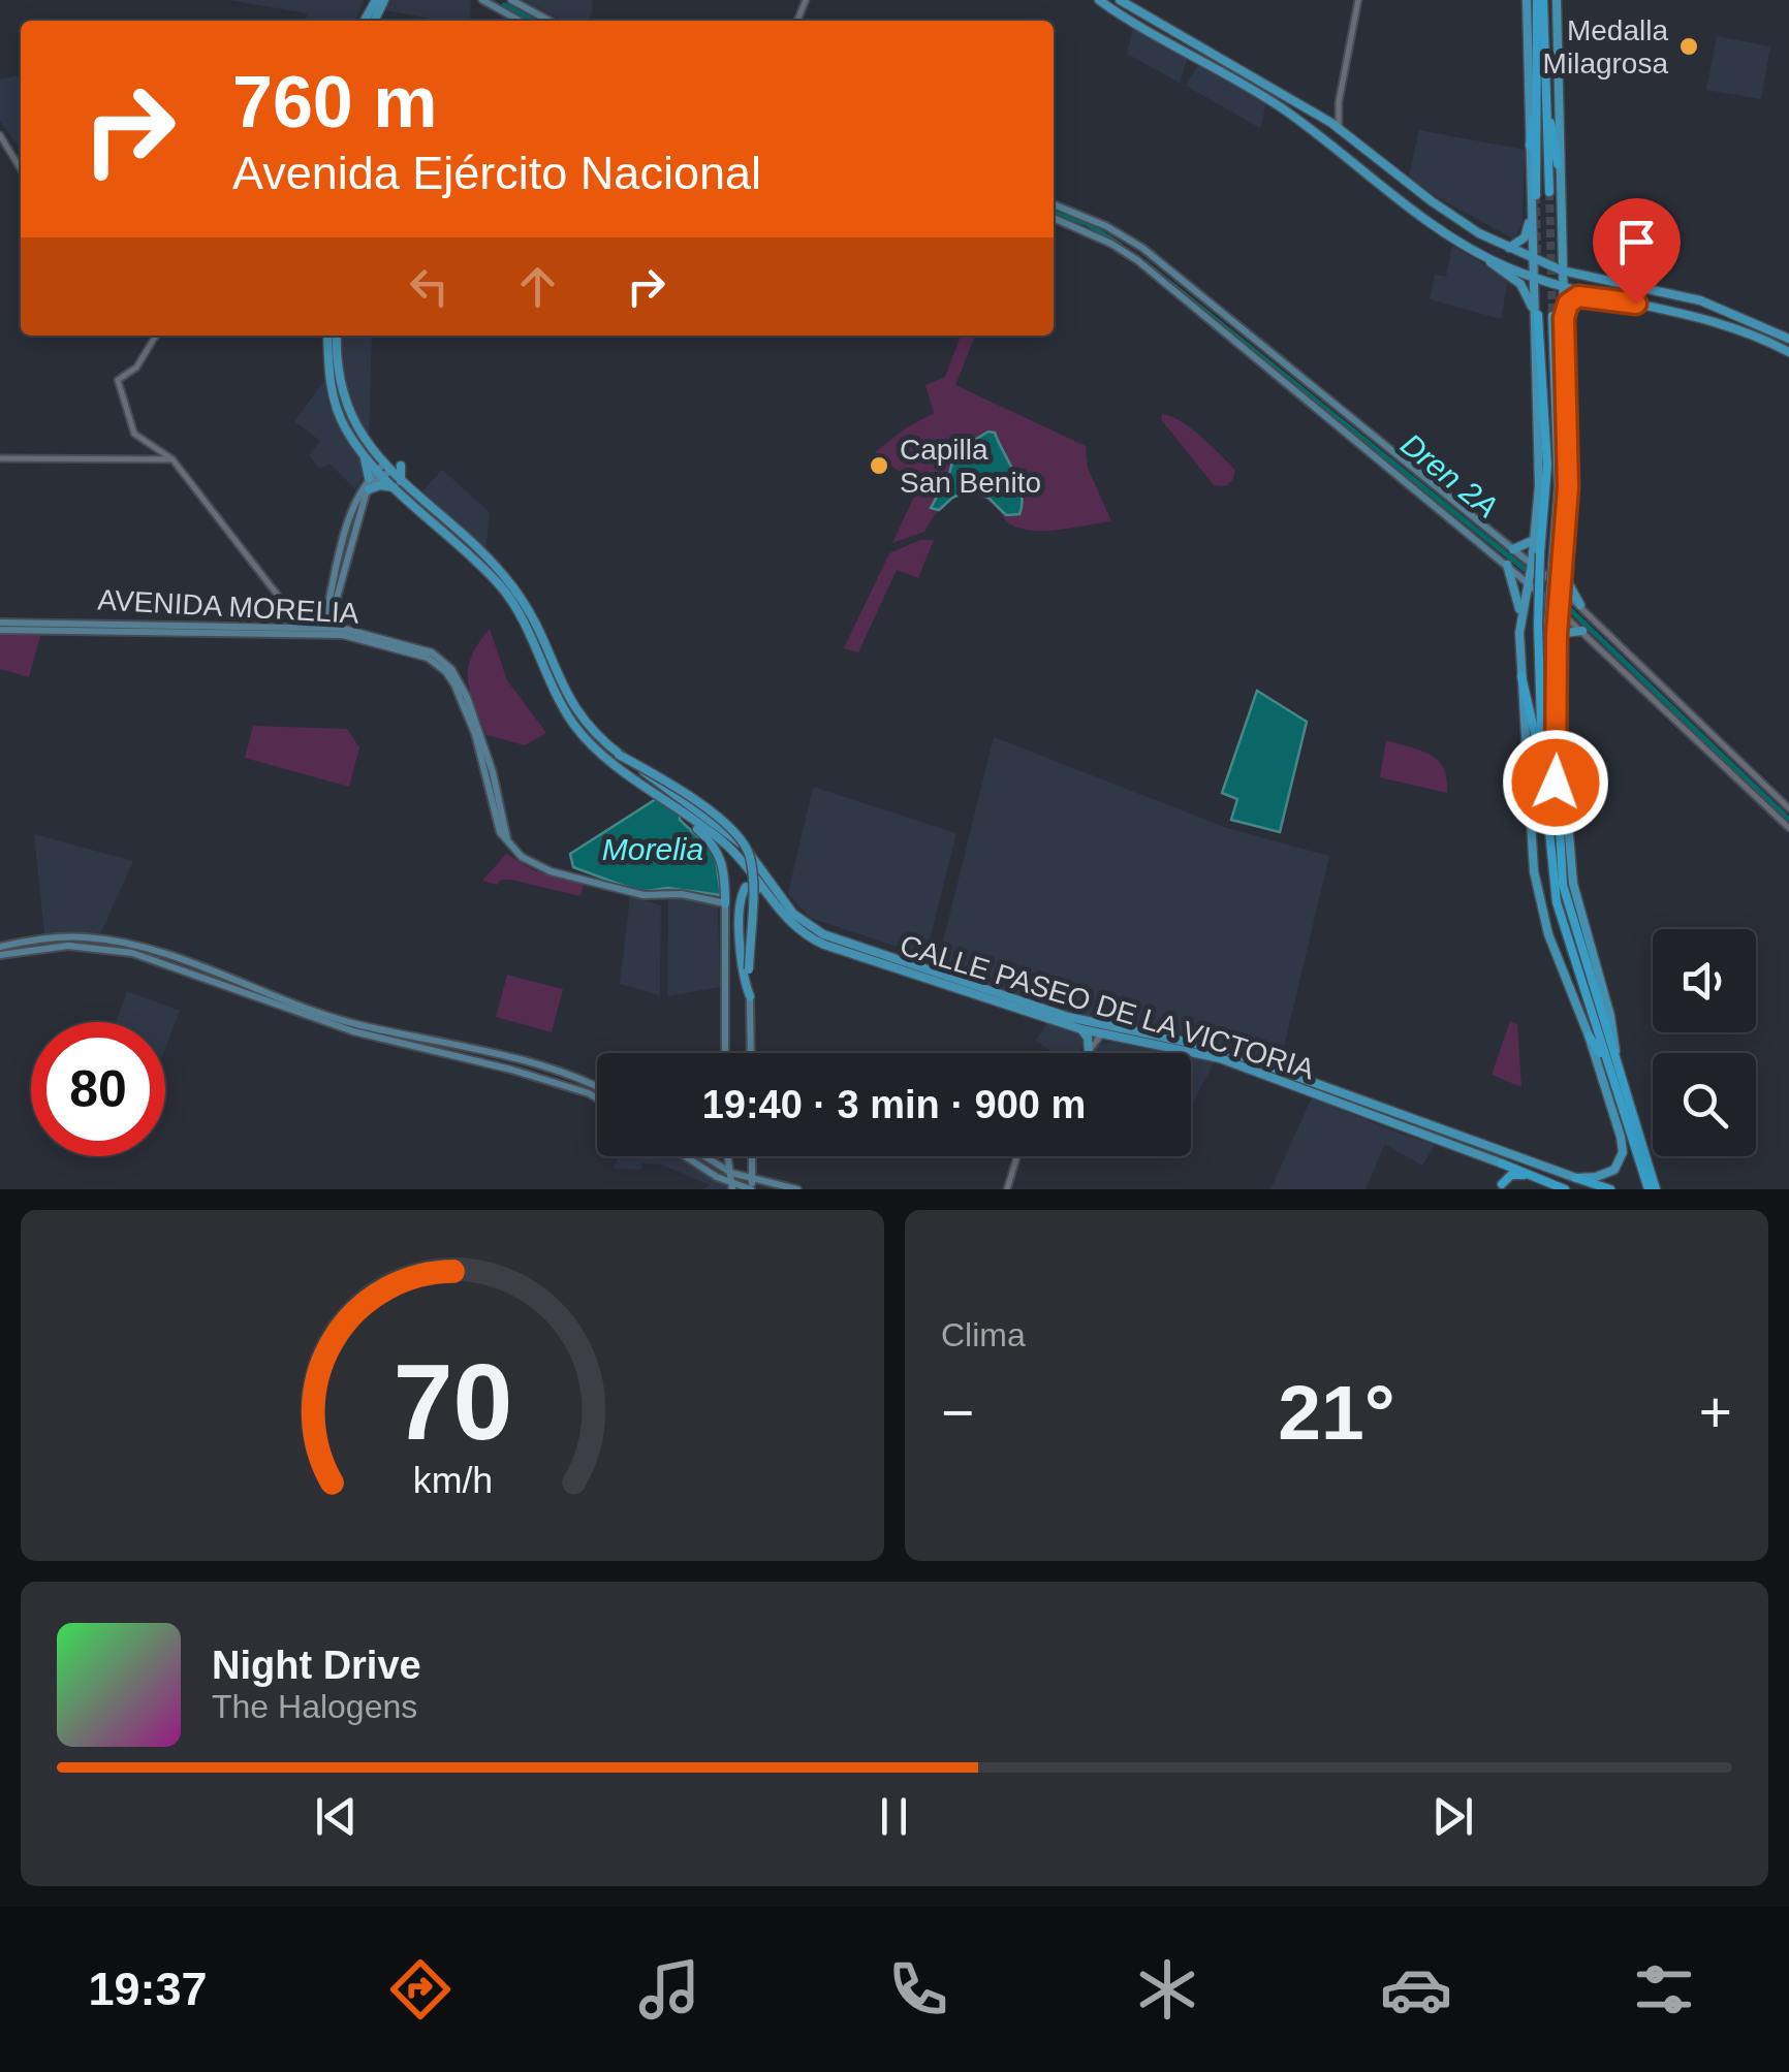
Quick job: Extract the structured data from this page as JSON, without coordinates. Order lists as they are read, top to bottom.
{
  "streets": {
    "main road": ["AVENIDA MORELIA", "CALLE PASEO DE LA VICTORIA"]
  },
  "water": ["Dren 2A", "Morelia"],
  "places": ["Medalla Milagrosa", "Capilla San Benito"],
  "page": {
    "turn": ["760 m", "Avenida Ejército Nacional"],
    "limit": "80",
    "trip": "19:40 · 3 min · 900 m",
    "tile": "Clima",
    "heat": ["−", "21°", "+"],
    "song": ["Night Drive", "The Halogens"],
    "tabs": "19:37",
    "gauge": ["70", "km/h"]
  }
}
